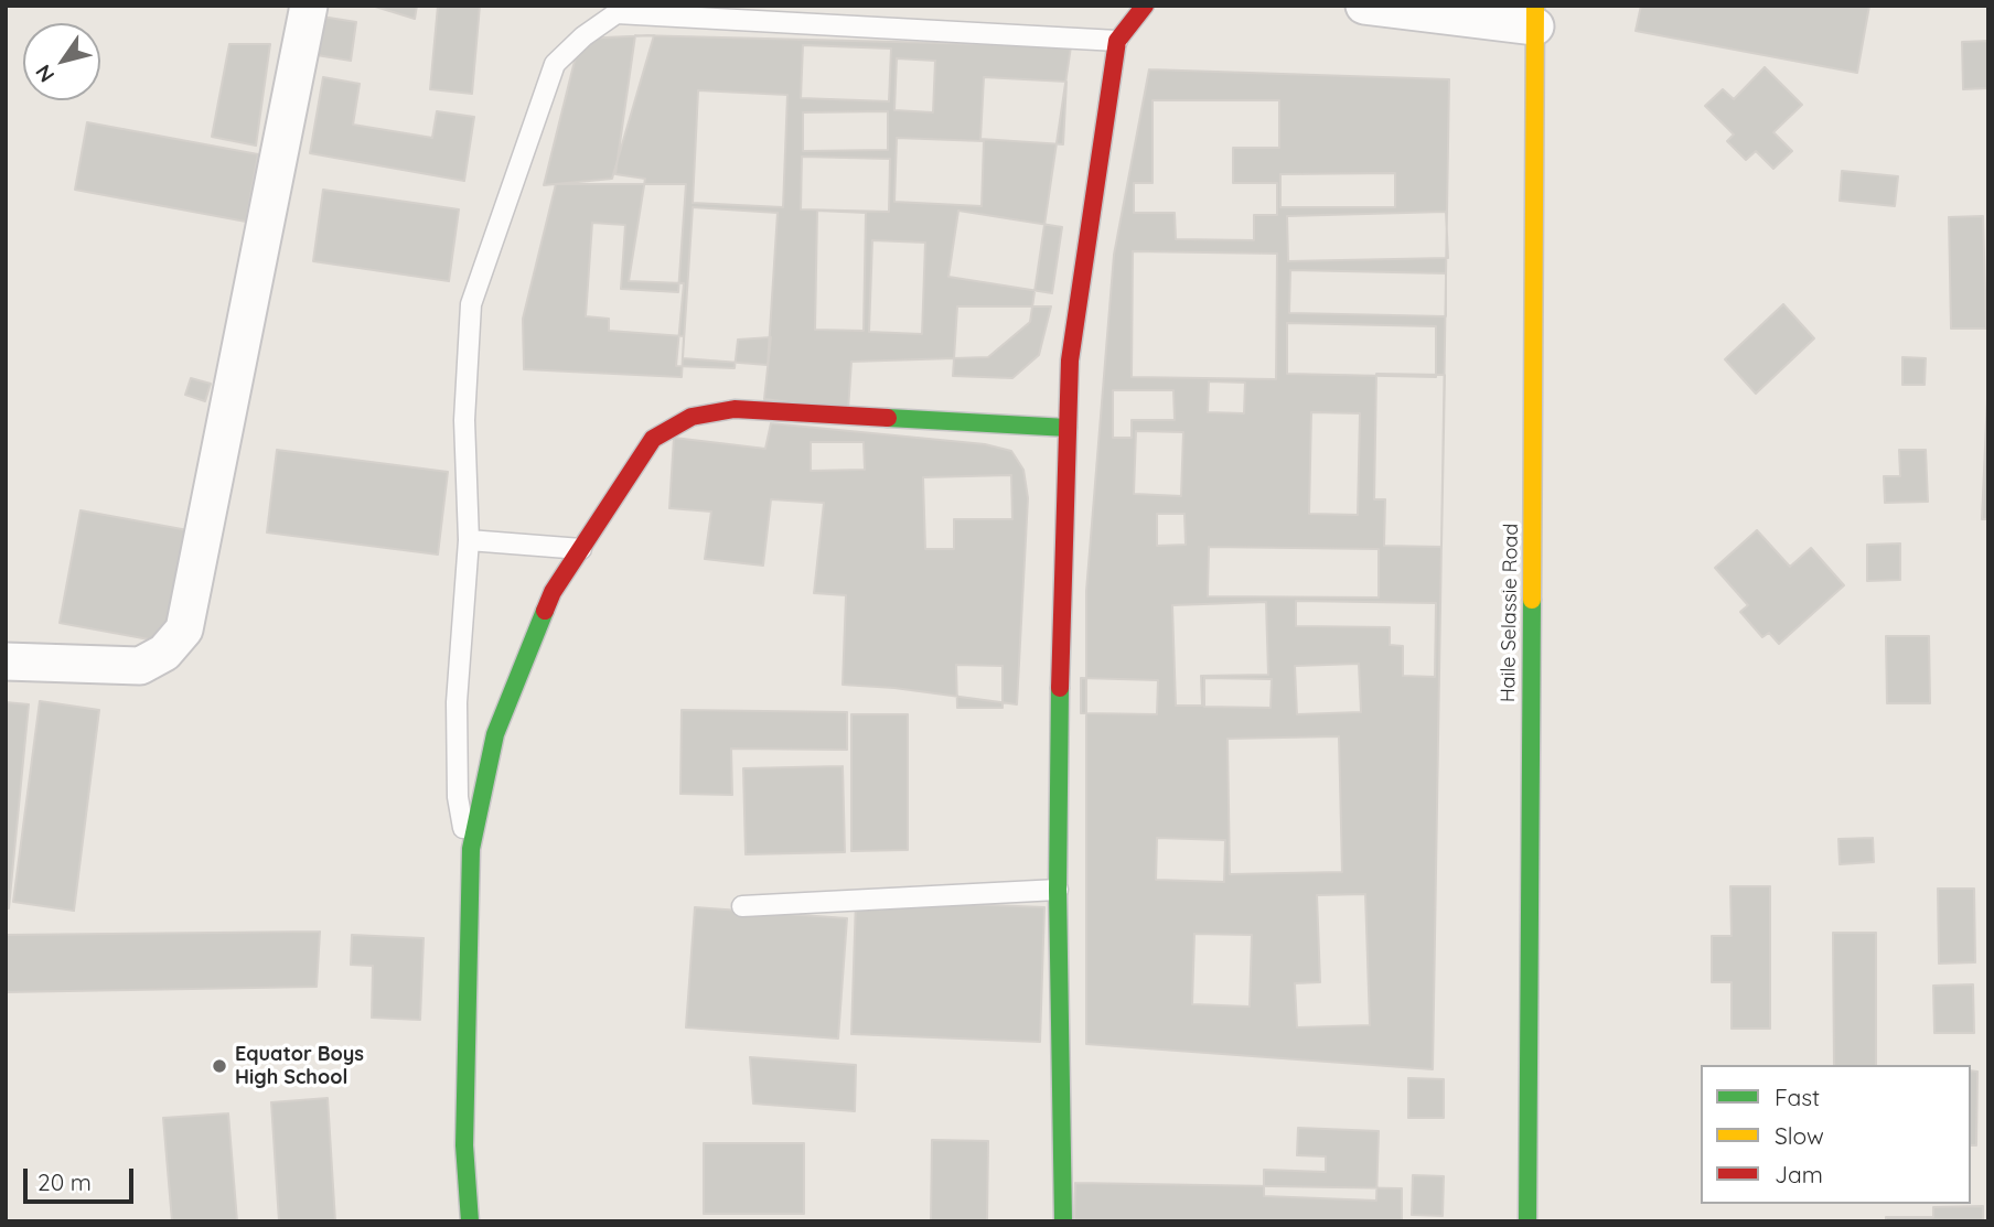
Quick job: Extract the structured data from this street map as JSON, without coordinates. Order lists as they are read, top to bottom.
{
  "streets": {
    "street": ["Haile Selassie Road"]
  },
  "places": ["Equator Boys High School"],
  "legend": ["Fast", "Slow", "Jam"],
  "scale_bar": "20 m",
  "north": "bottom left"
}
